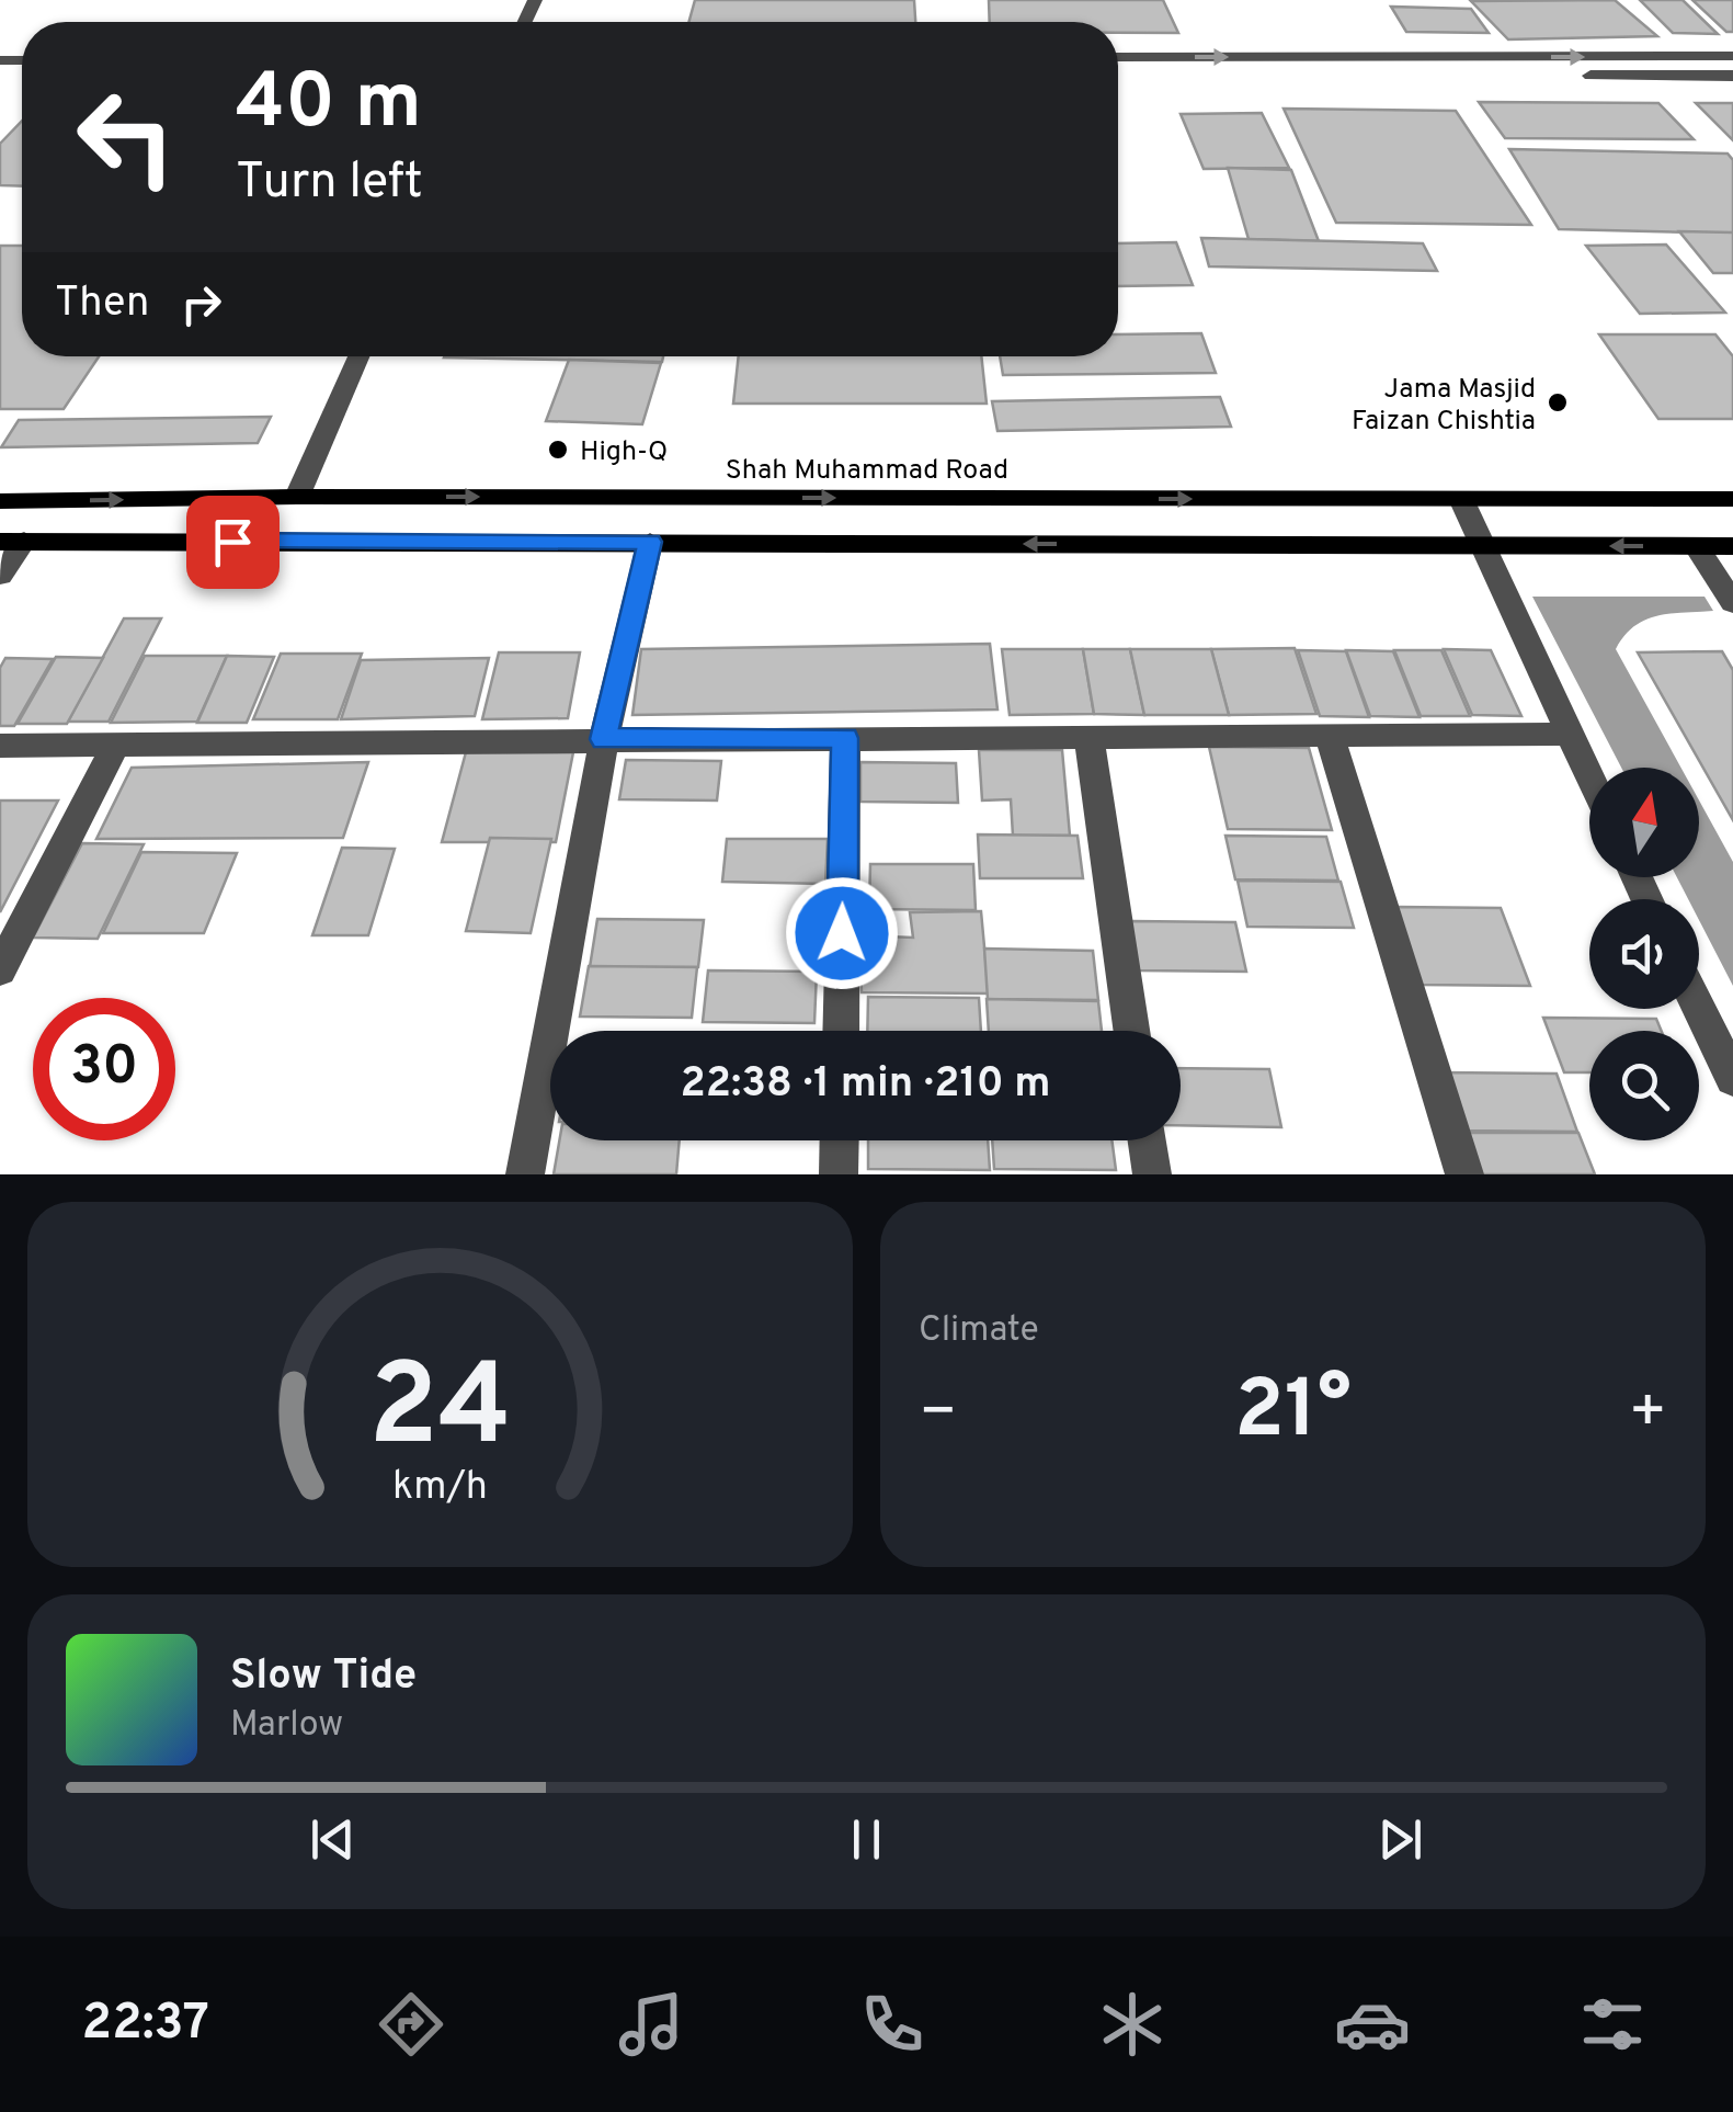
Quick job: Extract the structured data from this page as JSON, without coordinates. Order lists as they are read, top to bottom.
{
  "streets": {
    "main road": ["Shah Muhammad Road"]
  },
  "places": ["Jama Masjid Faizan Chishtia", "High-Q"],
  "north": "top",
  "page": {
    "turn": ["40 m", "Turn left"],
    "then": "Then",
    "limit": "30",
    "trip": "22:38 · 1 min · 210 m",
    "tile": "Climate",
    "heat": ["−", "21°", "+"],
    "song": ["Slow Tide", "Marlow"],
    "tabs": "22:37",
    "gauge": ["24", "km/h"]
  }
}
